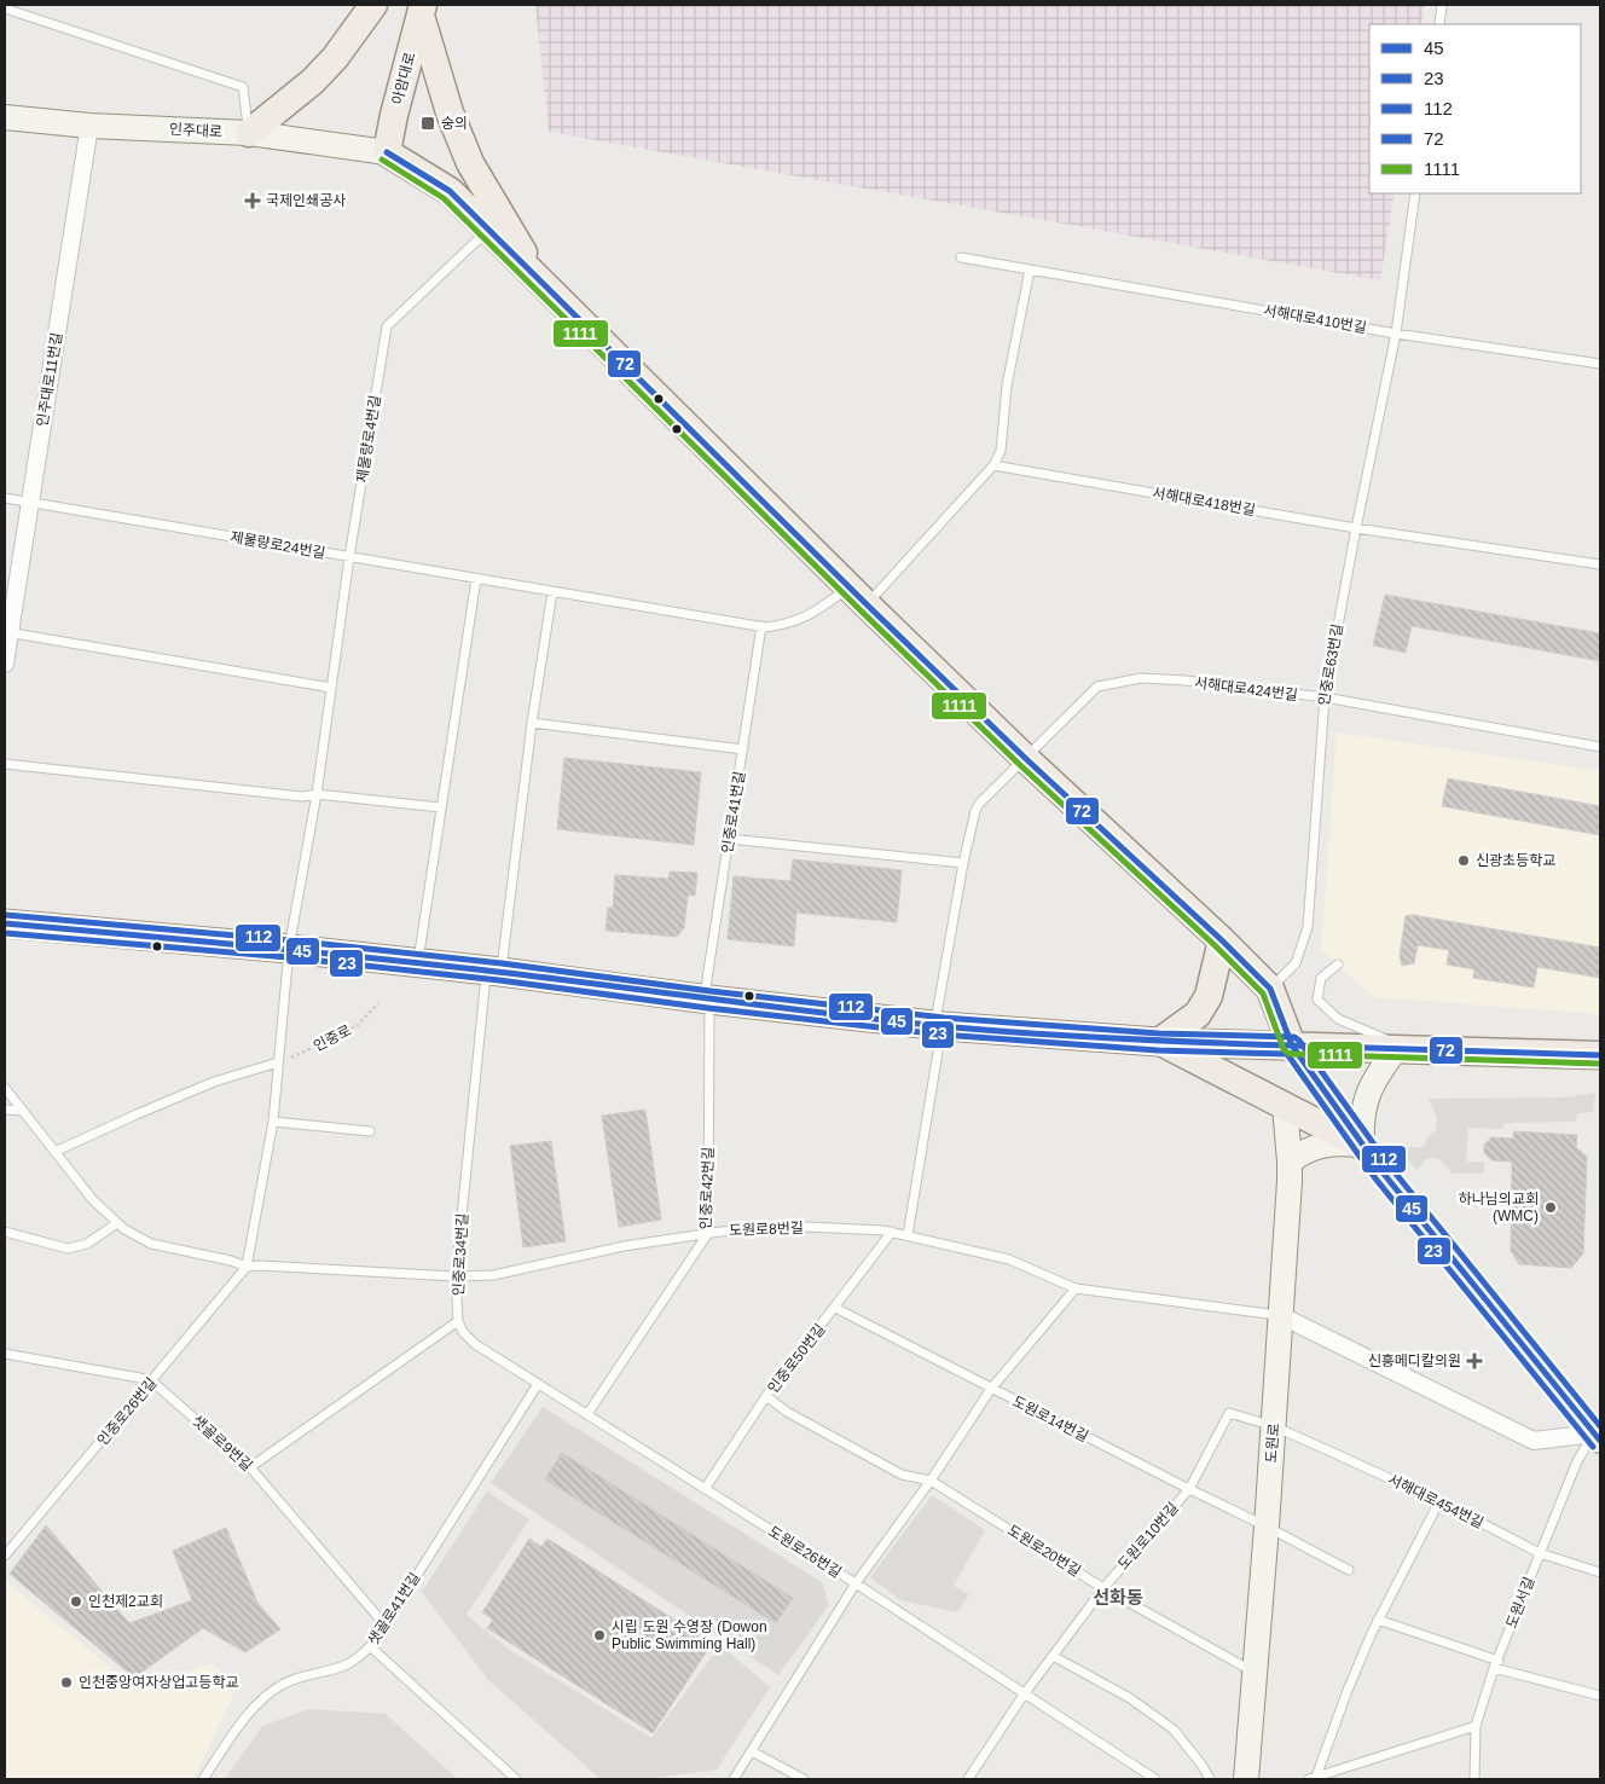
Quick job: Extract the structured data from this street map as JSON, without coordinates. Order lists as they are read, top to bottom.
{
  "streets": {
    "main road": ["아암대로", "인주대로", "도원로"],
    "street": ["인주대로11번길"],
    "lane": [
      "서해대로410번길",
      "제물량로4번길",
      "서해대로418번길",
      "제물량로24번길",
      "인중로63번길",
      "서해대로424번길",
      "인중로41번길",
      "인중로42번길",
      "도원로8번길",
      "인중로34번길",
      "인중로50번길",
      "인중로26번길",
      "도원로14번길",
      "샛골로9번길",
      "서해대로454번길",
      "도원로10번길",
      "도원로20번길",
      "도원로26번길",
      "도원서길",
      "샛골로41번길"
    ],
    "path": ["인중로"]
  },
  "crossings": [
    ["아암대로", "인주대로"],
    ["인주대로", "인주대로11번길"],
    ["서해대로410번길", "인중로63번길"],
    ["인주대로11번길", "제물량로24번길"],
    ["제물량로4번길", "제물량로24번길"],
    ["제물량로4번길", "인중로26번길"],
    ["서해대로418번길", "인중로63번길"],
    ["제물량로24번길", "인중로41번길"],
    ["인중로63번길", "서해대로424번길"],
    ["인중로41번길", "인중로42번길"],
    ["인중로", "인중로26번길"],
    ["인중로42번길", "도원로8번길"],
    ["인중로42번길", "도원로26번길"],
    ["도원로8번길", "인중로34번길"],
    ["도원로8번길", "인중로50번길"],
    ["도원로8번길", "인중로26번길"],
    ["도원로8번길", "도원로"],
    ["인중로34번길", "도원로26번길"],
    ["인중로50번길", "도원로14번길"],
    ["인중로50번길", "도원로20번길"],
    ["인중로50번길", "도원로26번길"],
    ["인중로26번길", "샛골로9번길"],
    ["도원로14번길", "도원로"],
    ["도원로14번길", "도원로10번길"],
    ["샛골로9번길", "샛골로41번길"],
    ["도원로", "서해대로454번길"],
    ["도원로", "도원로10번길"],
    ["도원로", "도원로20번길"],
    ["서해대로454번길", "도원로10번길"],
    ["서해대로454번길", "도원서길"],
    ["도원로10번길", "도원로20번길"],
    ["도원로10번길", "도원로26번길"],
    ["도원로26번길", "샛골로41번길"]
  ],
  "districts": ["선화동"],
  "places": {
    "transit": ["숭의"],
    "health": ["국제인쇄공사", "신흥메디칼의원"],
    "other": [
      "신광초등학교",
      "하나님의교회 (WMC)",
      "인천제2교회",
      "시립 도원 수영장 (Dowon Public Swimming Hall)",
      "인천중앙여자상업고등학교"
    ]
  },
  "lines": [
    "transit line 72",
    "transit line 1111",
    "transit line 112",
    "transit line 45",
    "transit line 23"
  ],
  "legend": [
    "45",
    "23",
    "112",
    "72",
    "1111"
  ]
}
